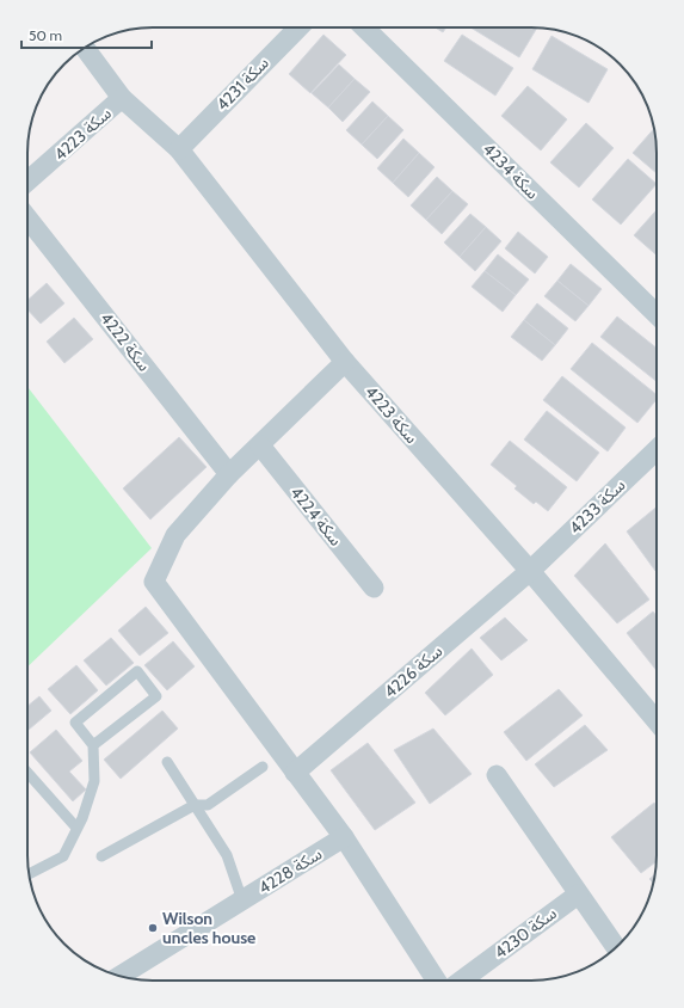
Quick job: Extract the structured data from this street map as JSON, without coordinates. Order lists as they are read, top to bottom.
{
  "streets": {
    "street": [
      "سكة 4231",
      "سكة 4223",
      "سكة 4234",
      "سكة 4222",
      "سكة 4233",
      "سكة 4224",
      "سكة 4226",
      "سكة 4228",
      "سكة 4230"
    ]
  },
  "crossings": [
    ["سكة 4231", "سكة 4223"],
    ["سكة 4223", "سكة 4233"],
    ["سكة 4223", "سكة 4226"],
    ["سكة 4233", "سكة 4226"]
  ],
  "places": ["Wilson uncles house"],
  "scale_bar": "50 m"
}
